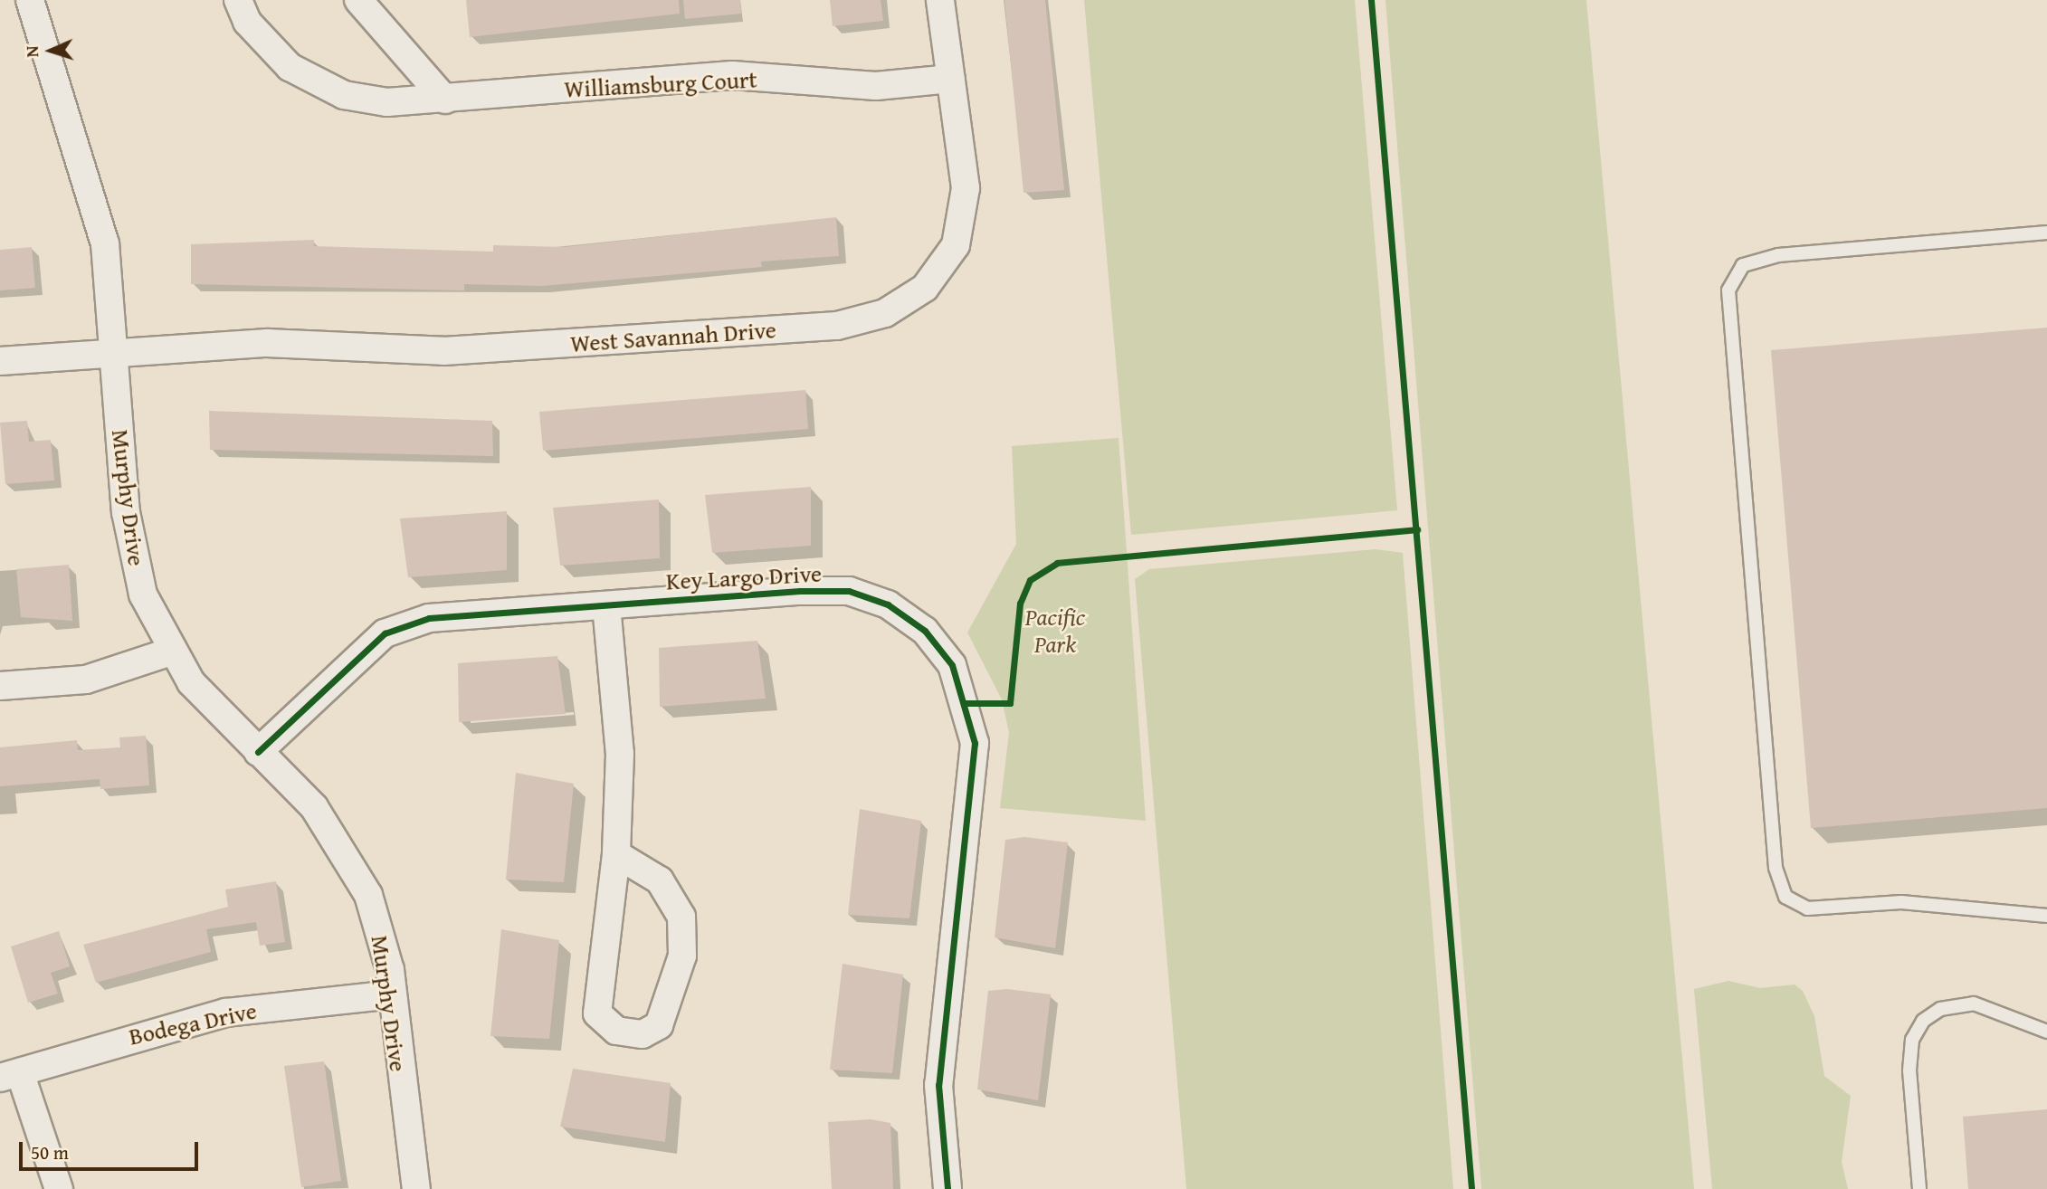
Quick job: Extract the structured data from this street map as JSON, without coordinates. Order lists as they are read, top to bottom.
{
  "streets": {
    "street": [
      "Williamsburg Court",
      "West Savannah Drive",
      "Murphy Drive",
      "Key Largo Drive",
      "Bodega Drive"
    ]
  },
  "crossings": [
    ["Williamsburg Court", "West Savannah Drive"],
    ["West Savannah Drive", "Murphy Drive"],
    ["Murphy Drive", "Key Largo Drive"],
    ["Murphy Drive", "Bodega Drive"]
  ],
  "parks": ["Pacific Park"],
  "scale_bar": "50 m",
  "north": "left"
}
